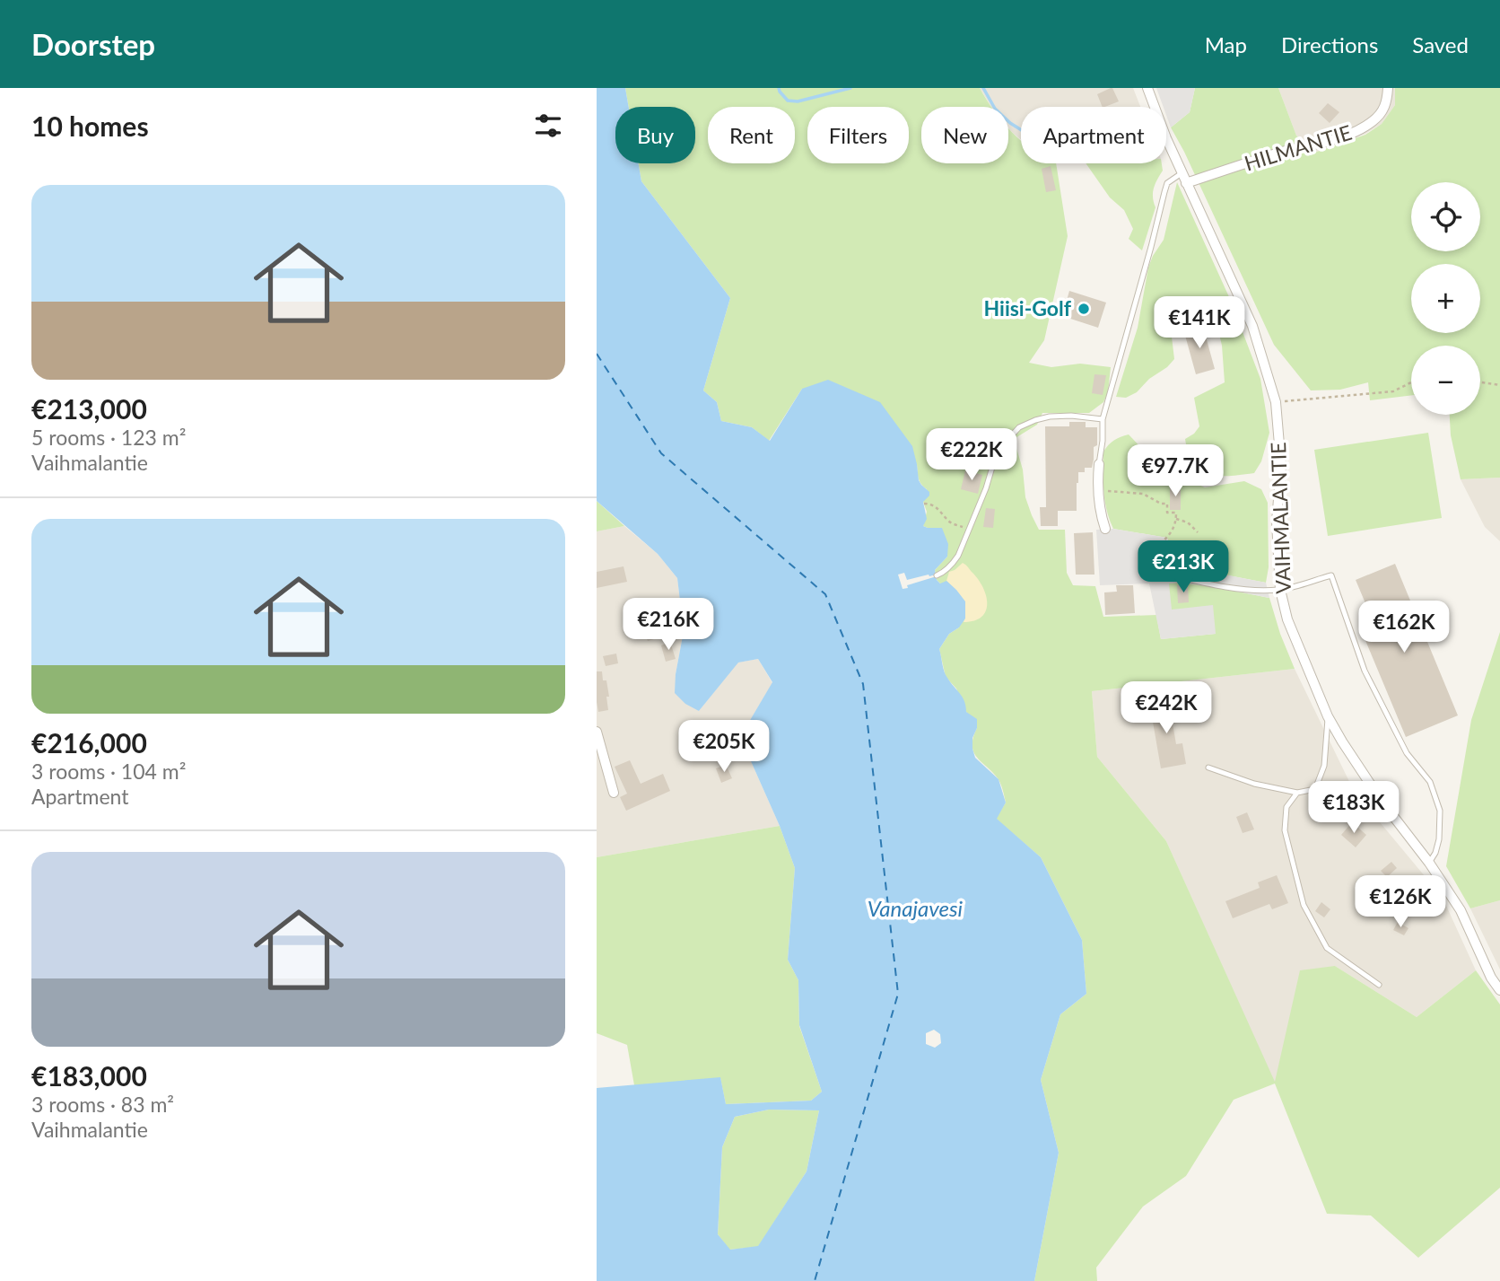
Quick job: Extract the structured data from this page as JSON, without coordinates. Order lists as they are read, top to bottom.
{
  "streets": {
    "street": ["HILMANTIE", "VAIHMALANTIE"]
  },
  "crossings": [
    ["HILMANTIE", "VAIHMALANTIE"]
  ],
  "water": ["Vanajavesi"],
  "places": ["Hiisi-Golf"],
  "page": {
    "header": "Doorstep",
    "nav": ["Map", "Directions", "Saved"],
    "heading": "10 homes",
    "chip": [
      "Buy",
      "Rent",
      "Filters",
      "New",
      "Apartment"
    ],
    "list": [
      {
        "name": "€213,000",
        "note": "5 rooms · 123 m² · Vaihmalantie"
      },
      {
        "name": "€216,000",
        "note": "3 rooms · 104 m² · Apartment"
      },
      {
        "name": "€183,000",
        "note": "3 rooms · 83 m² · Vaihmalantie"
      }
    ],
    "map_buttons": ["+", "−"],
    "price": [
      "€141K",
      "€222K",
      "€97.7K",
      "€213K",
      "€216K",
      "€162K",
      "€242K",
      "€205K",
      "€183K",
      "€126K"
    ]
  }
}
